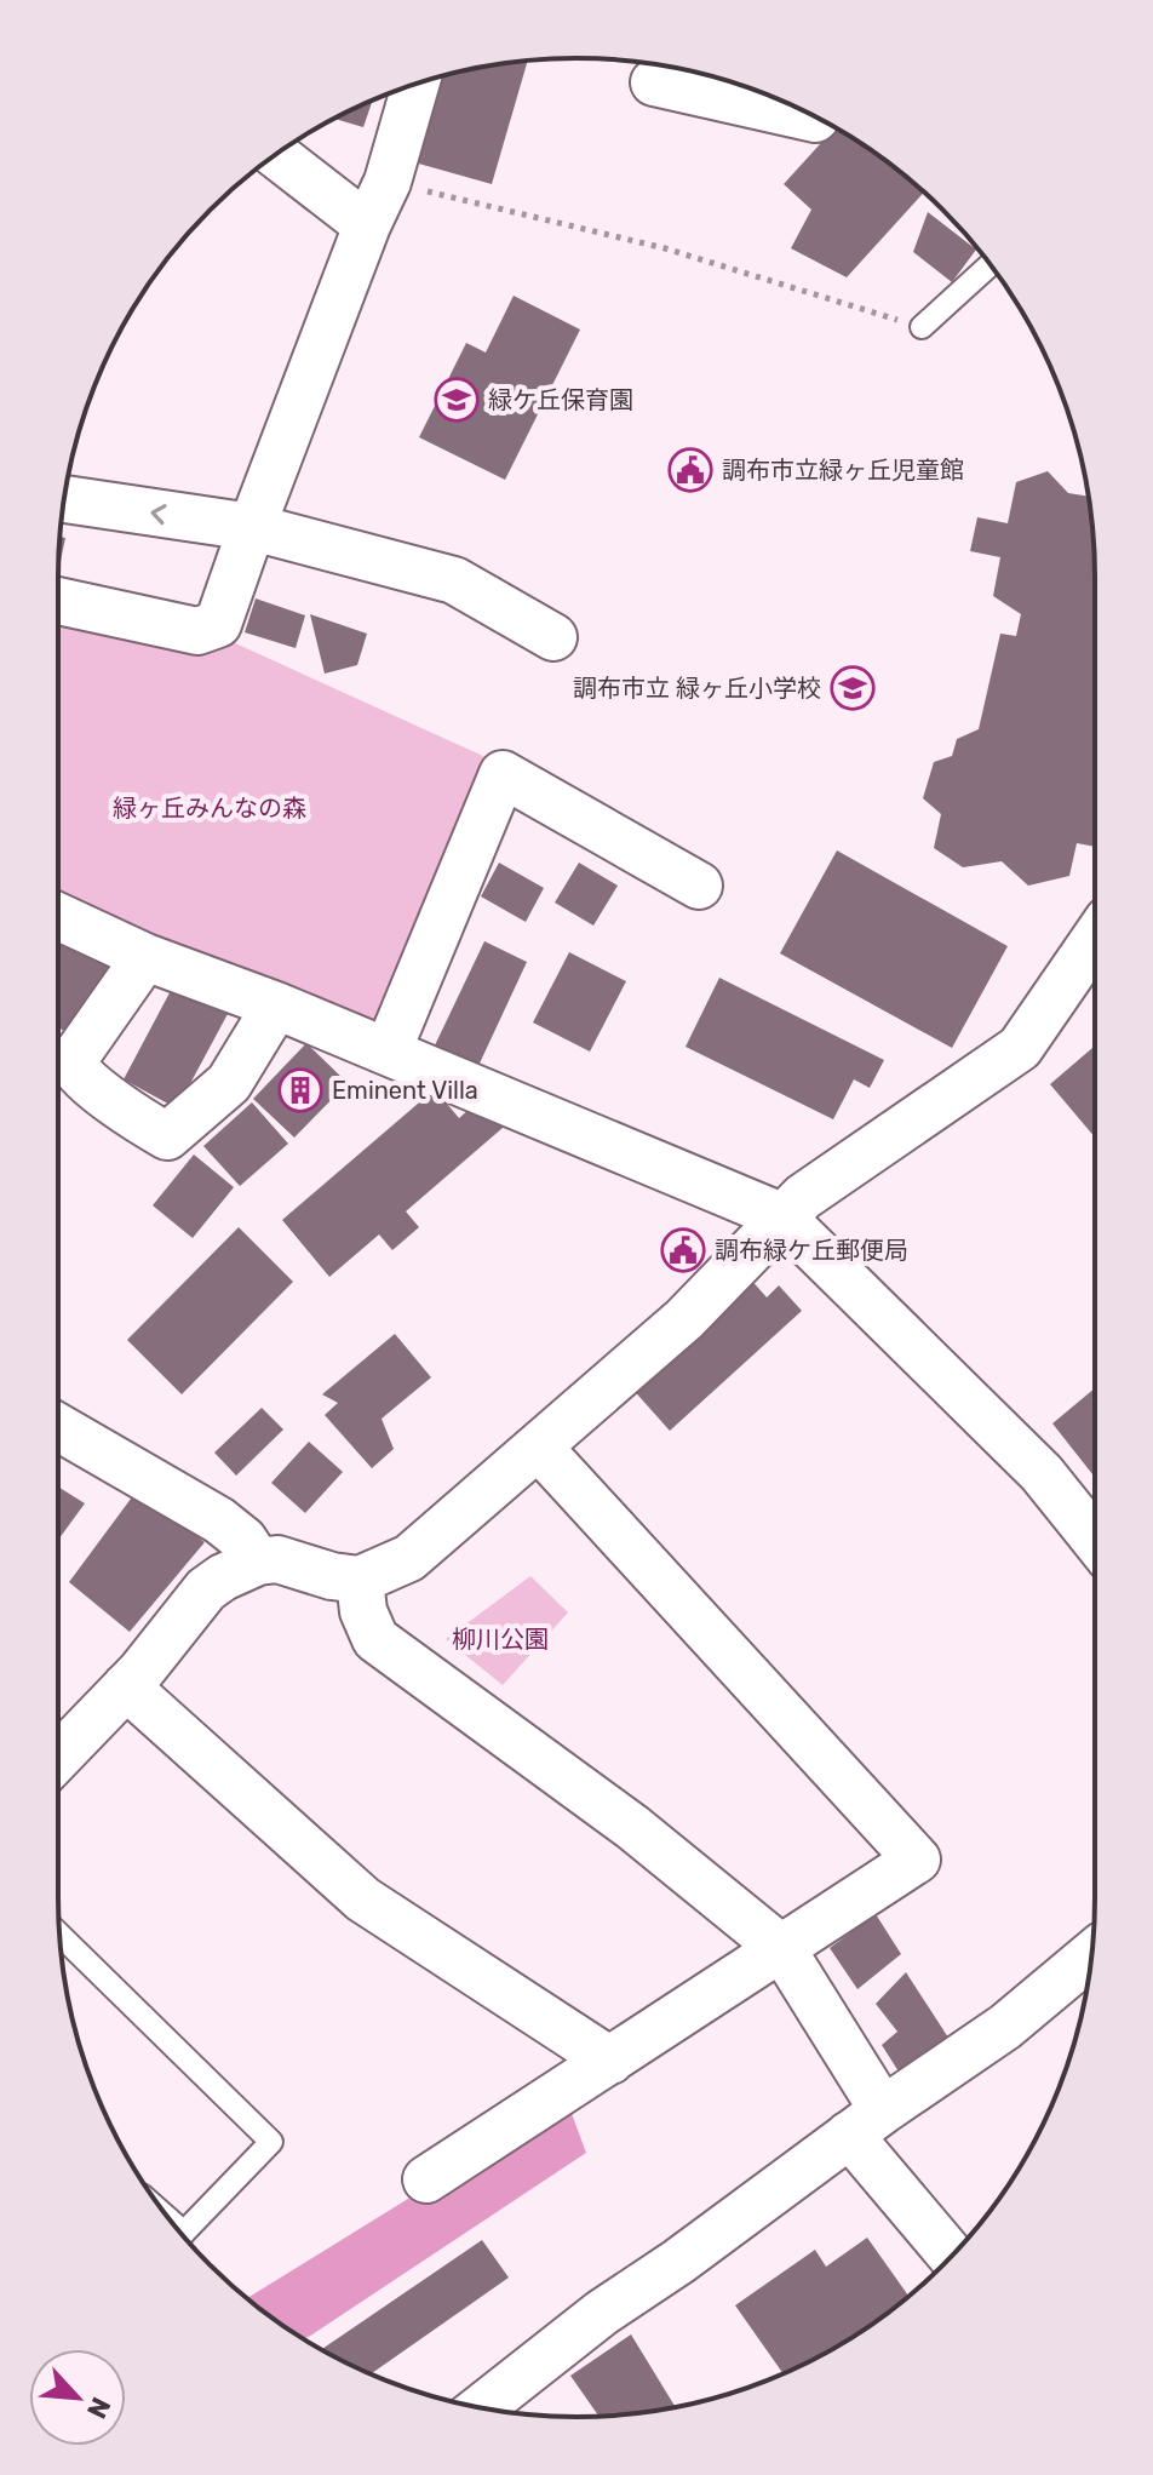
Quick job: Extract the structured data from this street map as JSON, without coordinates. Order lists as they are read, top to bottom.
{
  "parks": ["緑ヶ丘みんなの森", "柳川公園"],
  "places": {
    "school or university": ["緑ケ丘保育園", "調布市立 緑ヶ丘小学校"],
    "public building": ["調布市立緑ヶ丘児童館", "調布緑ケ丘郵便局"],
    "building": ["Eminent Villa"]
  },
  "north": "bottom right"
}
